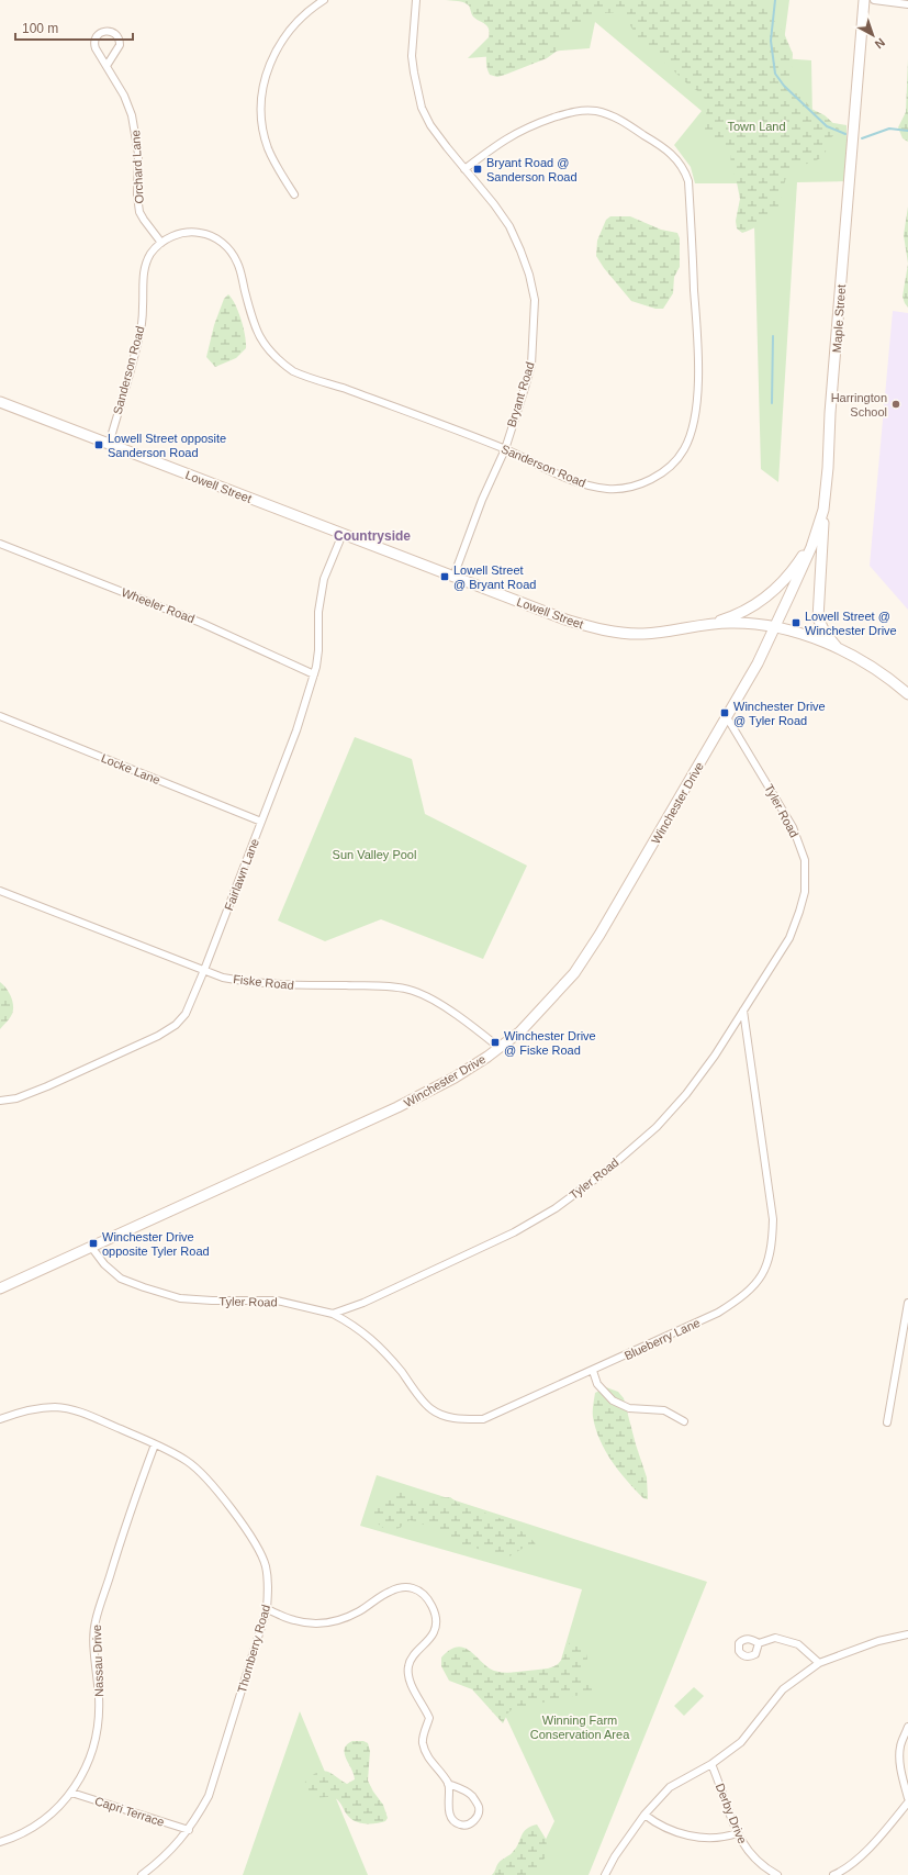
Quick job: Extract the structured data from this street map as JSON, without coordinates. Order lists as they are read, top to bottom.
{
  "streets": {
    "main road": ["Maple Street", "Lowell Street", "Winchester Drive"],
    "street": [
      "Orchard Lane",
      "Sanderson Road",
      "Bryant Road",
      "Wheeler Road",
      "Locke Lane",
      "Tyler Road",
      "Fairlawn Lane",
      "Fiske Road",
      "Blueberry Lane",
      "Thornberry Road",
      "Nassau Drive",
      "Capri Terrace",
      "Derby Drive"
    ]
  },
  "crossings": [
    ["Orchard Lane", "Sanderson Road"],
    ["Maple Street", "Lowell Street"],
    ["Maple Street", "Winchester Drive"],
    ["Sanderson Road", "Bryant Road"],
    ["Sanderson Road", "Lowell Street"],
    ["Bryant Road", "Lowell Street"],
    ["Lowell Street", "Winchester Drive"],
    ["Lowell Street", "Fairlawn Lane"],
    ["Wheeler Road", "Fairlawn Lane"],
    ["Locke Lane", "Fairlawn Lane"],
    ["Winchester Drive", "Tyler Road"],
    ["Winchester Drive", "Fiske Road"],
    ["Tyler Road", "Blueberry Lane"],
    ["Fairlawn Lane", "Fiske Road"],
    ["Thornberry Road", "Nassau Drive"],
    ["Thornberry Road", "Capri Terrace"],
    ["Nassau Drive", "Capri Terrace"]
  ],
  "districts": ["Countryside"],
  "parks": ["Town Land", "Sun Valley Pool", "Winning Farm Conservation Area"],
  "places": {
    "transit": [
      "Bryant Road @ Sanderson Road",
      "Lowell Street opposite Sanderson Road",
      "Lowell Street @ Bryant Road",
      "Lowell Street @ Winchester Drive",
      "Winchester Drive @ Tyler Road",
      "Winchester Drive @ Fiske Road",
      "Winchester Drive opposite Tyler Road"
    ],
    "other": ["Harrington School"]
  },
  "scale_bar": "100 m",
  "north": "bottom right"
}
